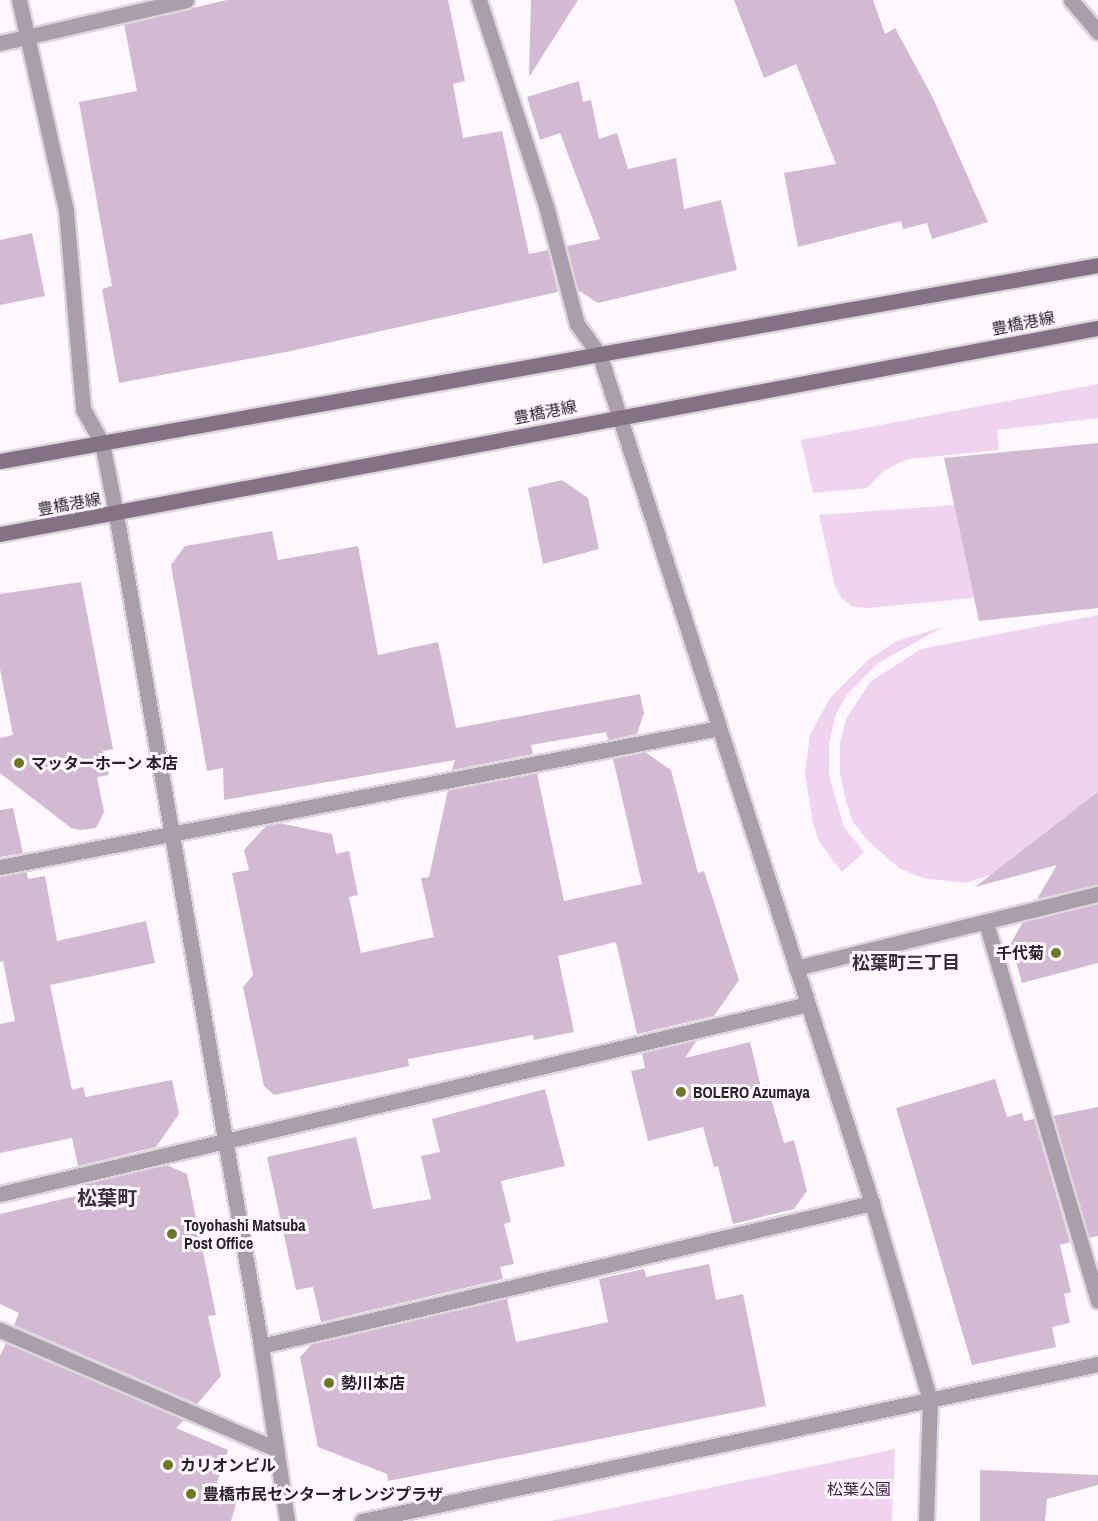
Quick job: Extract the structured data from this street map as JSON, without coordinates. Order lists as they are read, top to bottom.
{
  "streets": {
    "main road": ["豊橋港線"]
  },
  "districts": ["松葉町三丁目", "松葉町"],
  "parks": ["松葉公園"],
  "places": [
    "マッターホーン 本店",
    "千代菊",
    "BOLERO Azumaya",
    "Toyohashi Matsuba Post Office",
    "勢川本店",
    "カリオンビル",
    "豊橋市民センターオレンジプラザ"
  ]
}
